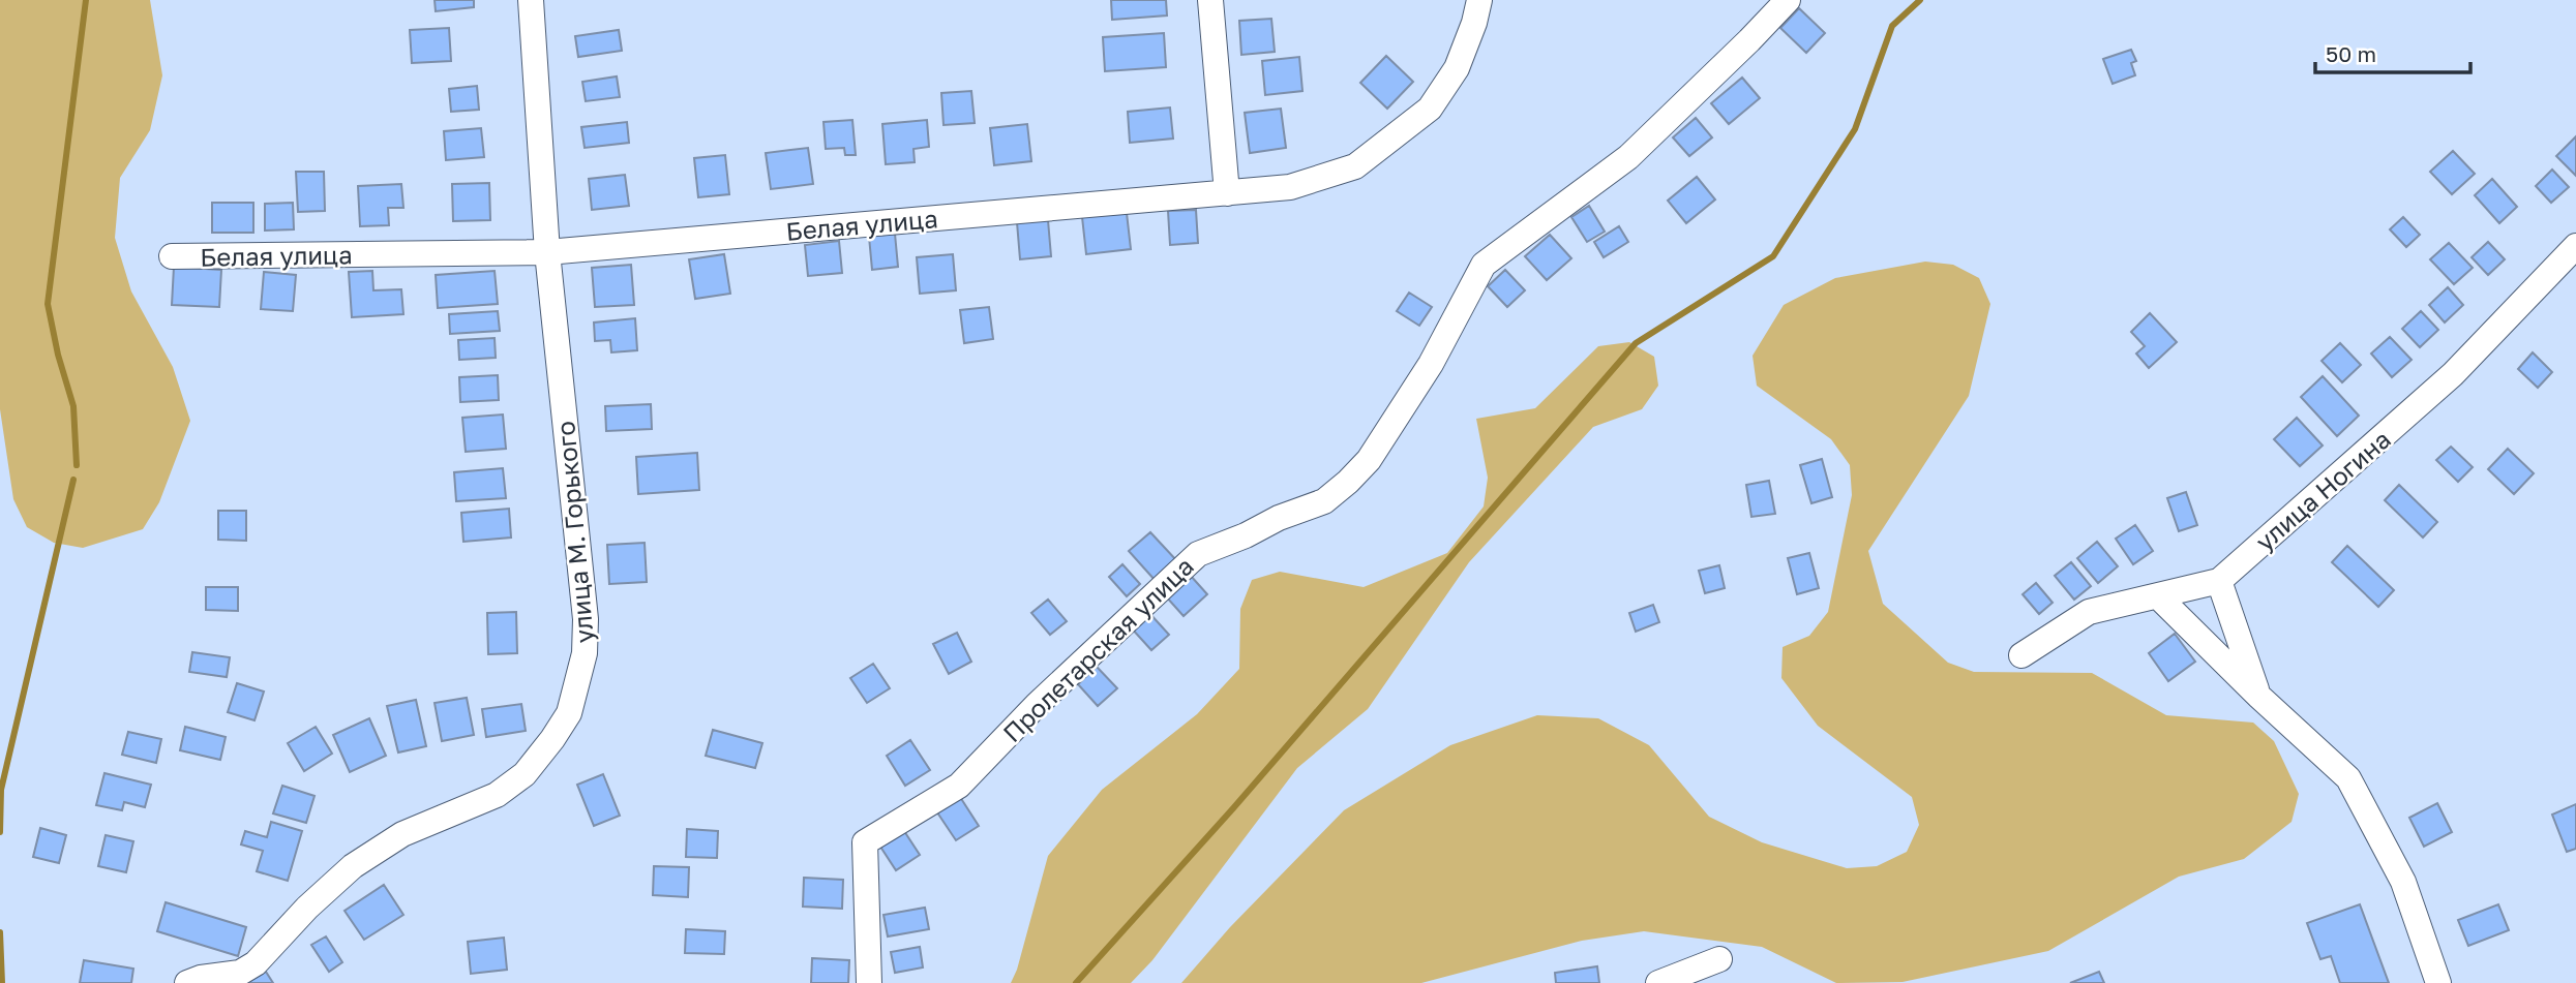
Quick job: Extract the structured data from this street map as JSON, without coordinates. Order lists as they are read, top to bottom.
{
  "streets": {
    "street": [
      "Белая улица",
      "улица Ногина",
      "улица М. Горького",
      "Пролетарская улица"
    ]
  },
  "crossings": [
    ["Белая улица", "улица М. Горького"]
  ],
  "scale_bar": "50 m"
}
